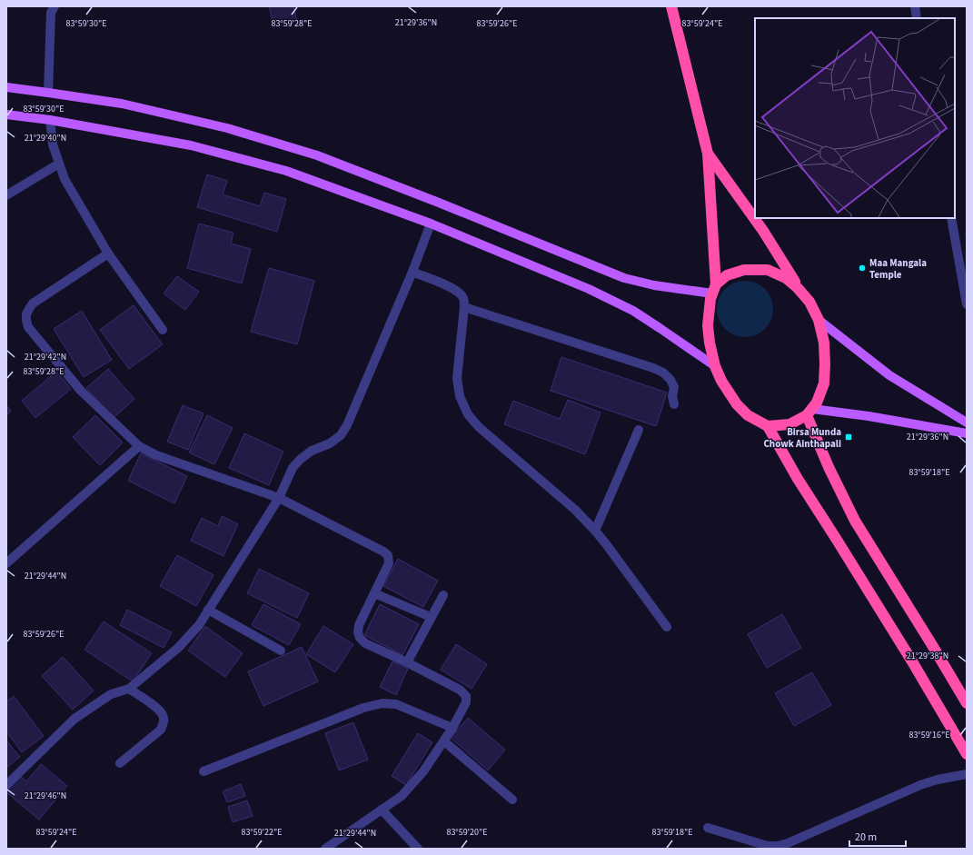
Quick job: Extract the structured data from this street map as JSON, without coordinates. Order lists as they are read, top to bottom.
{
  "places": {
    "other": ["Maa Mangala Temple"],
    "transit": ["Birsa Munda Chowk Ainthapali"]
  },
  "scale_bar": "20 m",
  "coordinates": [
    "21°29'36\"N",
    "83°59'30\"E",
    "83°59'28\"E",
    "83°59'26\"E",
    "83°59'24\"E",
    "21°29'40\"N",
    "21°29'42\"N",
    "83°59'18\"E",
    "21°29'44\"N",
    "21°29'38\"N",
    "83°59'16\"E",
    "21°29'46\"N",
    "83°59'22\"E",
    "83°59'20\"E"
  ]
}
